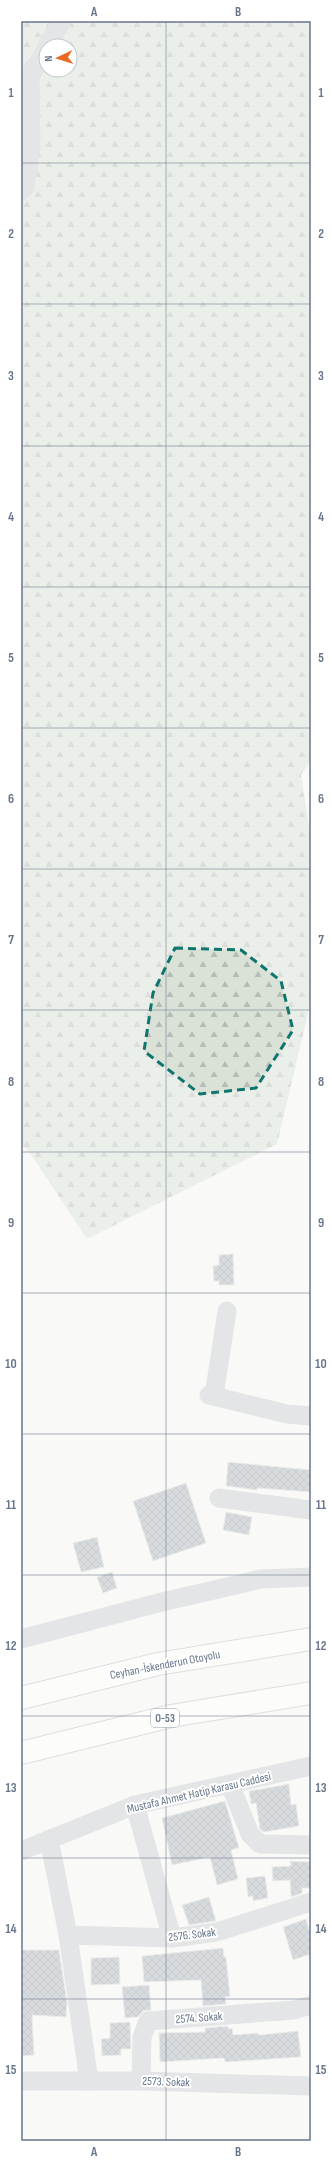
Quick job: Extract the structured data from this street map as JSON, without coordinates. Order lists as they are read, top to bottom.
{
  "streets": {
    "highway": ["Ceyhan-İskenderun Otoyolu", "O-53"],
    "street": [
      "Mustafa Ahmet Hatip Karasu Caddesi",
      "2576. Sokak",
      "2574. Sokak",
      "2573. Sokak"
    ]
  },
  "crossings": [
    ["2574. Sokak", "2573. Sokak"]
  ],
  "north": "left",
  "grid": {
    "columns": ["A", "B"],
    "rows": [
      "1",
      "2",
      "3",
      "4",
      "5",
      "6",
      "7",
      "8",
      "9",
      "10",
      "11",
      "12",
      "13",
      "14",
      "15"
    ]
  }
}
